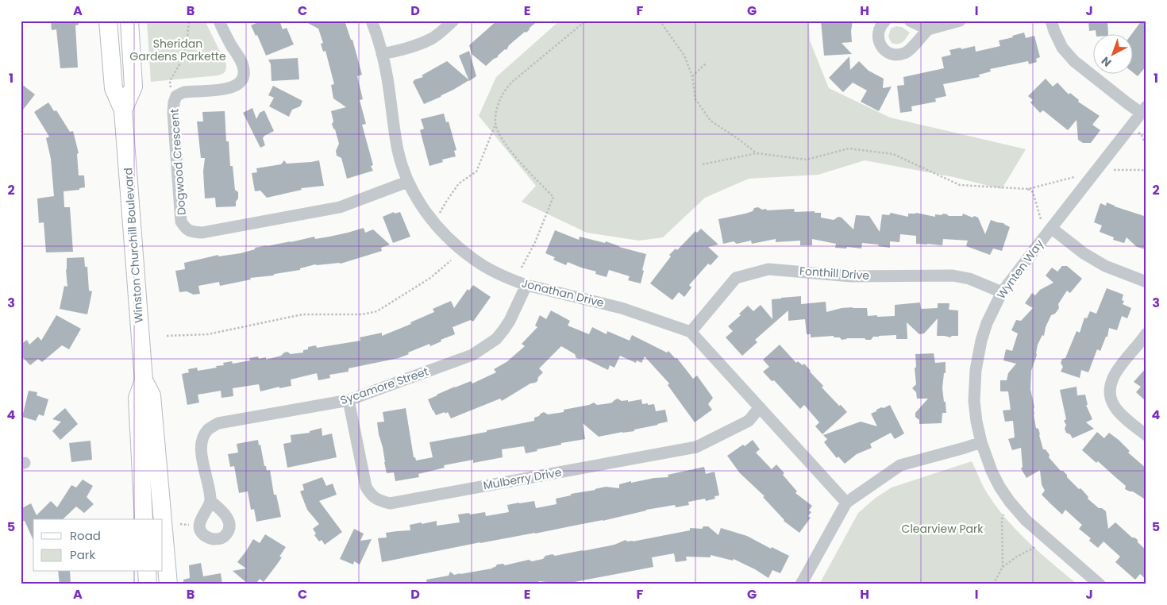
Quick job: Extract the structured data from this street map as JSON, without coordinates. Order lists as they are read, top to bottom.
{
  "streets": {
    "main road": ["Winston Churchill Boulevard"],
    "street": [
      "Dogwood Crescent",
      "Wynten Way",
      "Fonthill Drive",
      "Jonathan Drive",
      "Sycamore Street",
      "Mulberry Drive"
    ]
  },
  "crossings": [
    ["Dogwood Crescent", "Jonathan Drive"],
    ["Wynten Way", "Fonthill Drive"],
    ["Fonthill Drive", "Jonathan Drive"],
    ["Jonathan Drive", "Sycamore Street"],
    ["Jonathan Drive", "Mulberry Drive"],
    ["Sycamore Street", "Mulberry Drive"]
  ],
  "parks": ["Sheridan Gardens Parkette", "Clearview Park"],
  "legend": ["Road", "Park"],
  "north": "bottom left",
  "grid": {
    "columns": [
      "A",
      "B",
      "C",
      "D",
      "E",
      "F",
      "G",
      "H",
      "I",
      "J"
    ],
    "rows": [
      "1",
      "2",
      "3",
      "4",
      "5"
    ]
  }
}
